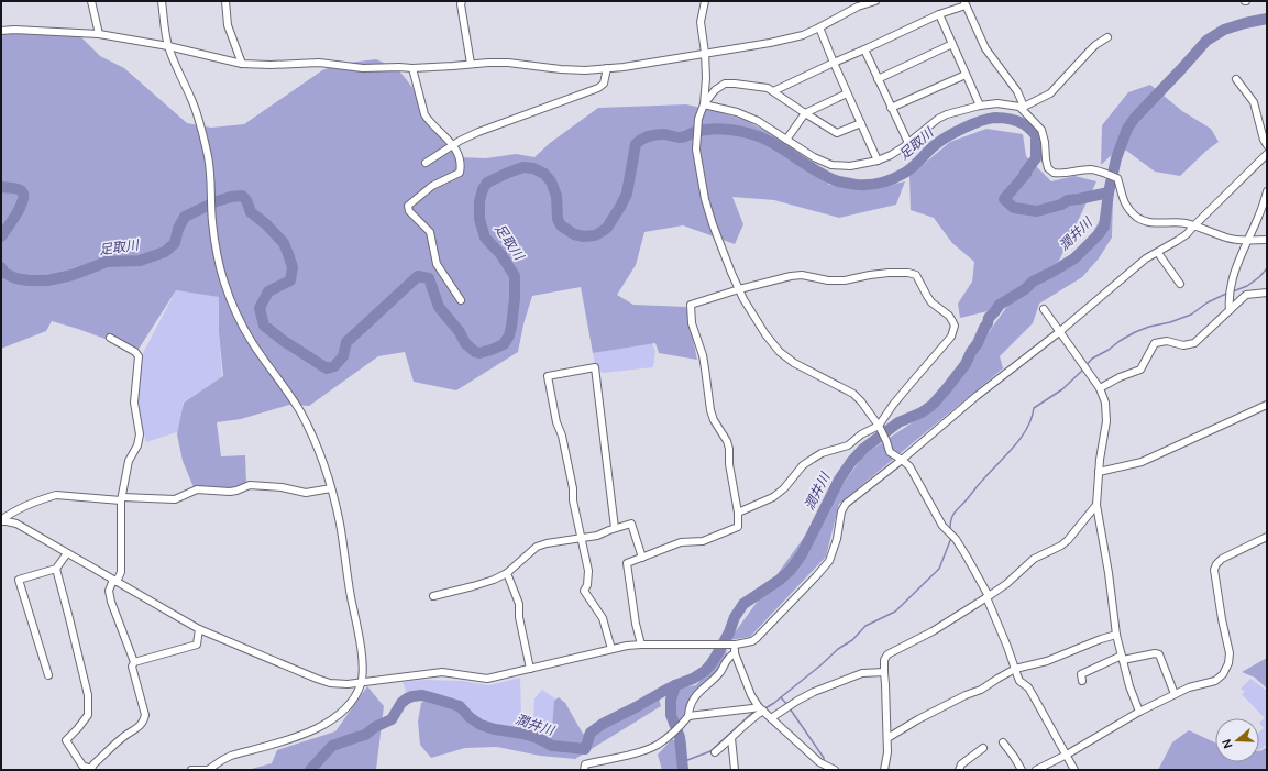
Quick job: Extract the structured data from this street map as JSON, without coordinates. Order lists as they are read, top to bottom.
{
  "water": ["足取川", "潤井川"],
  "north": "left"
}
